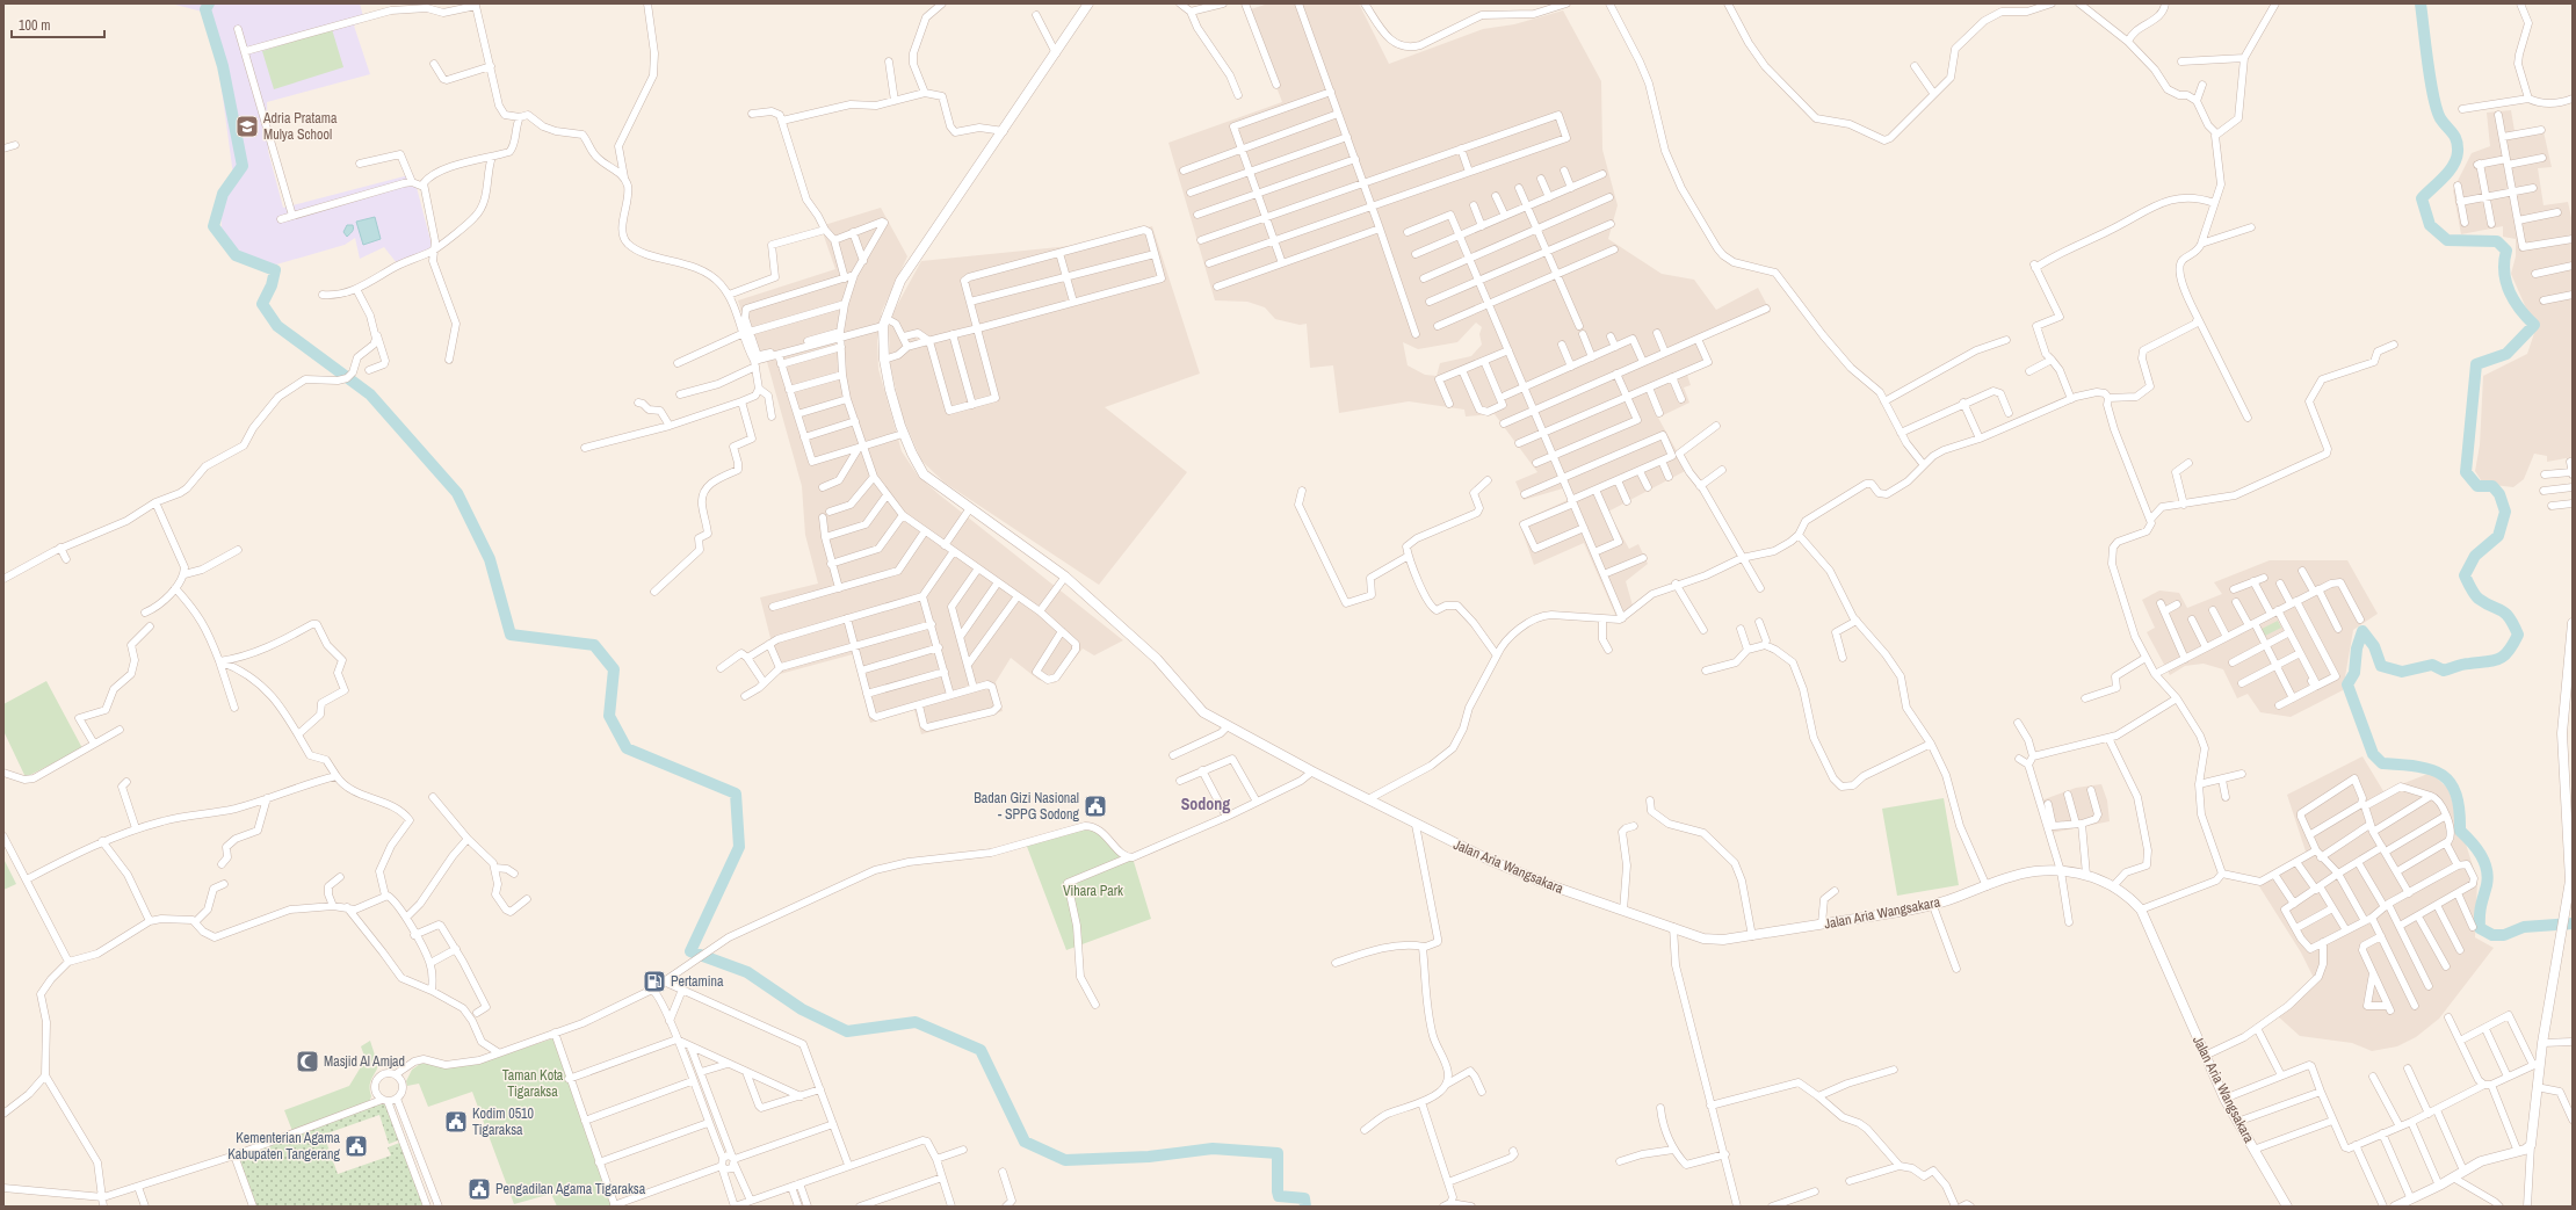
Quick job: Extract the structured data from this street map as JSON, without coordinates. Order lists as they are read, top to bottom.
{
  "streets": {
    "street": ["Jalan Aria Wangsakara"]
  },
  "districts": ["Sodong"],
  "parks": ["Vihara Park", "Taman Kota Tigaraksa"],
  "places": {
    "school or university": ["Adria Pratama Mulya School"],
    "public building": [
      "Badan Gizi Nasional - SPPG Sodong",
      "Kodim 0510 Tigaraksa",
      "Kementerian Agama Kabupaten Tangerang",
      "Pengadilan Agama Tigaraksa"
    ],
    "fuel station": ["Pertamina"],
    "mosque": ["Masjid Al Amjad"]
  },
  "scale_bar": "100 m"
}
